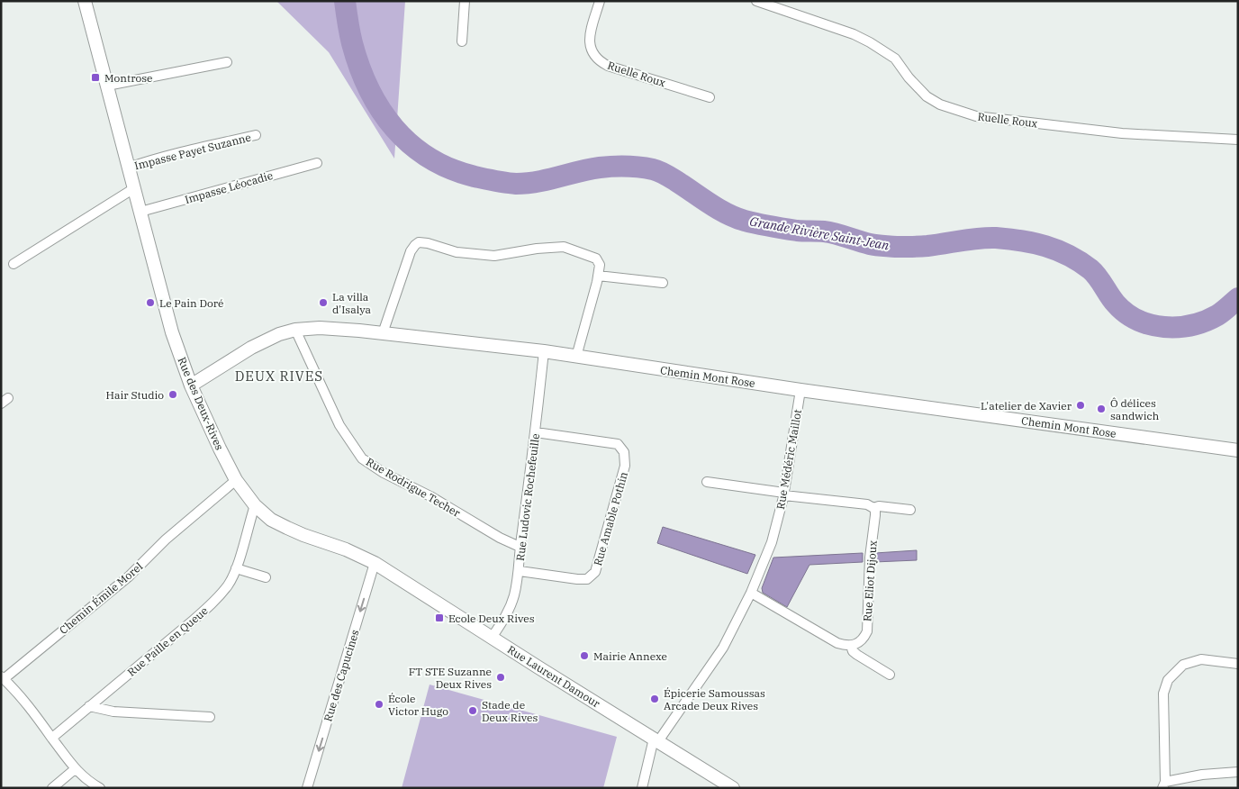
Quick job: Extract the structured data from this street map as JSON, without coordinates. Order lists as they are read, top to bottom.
{
  "streets": {
    "street": [
      "Ruelle Roux",
      "Impasse Payet Suzanne",
      "Impasse Léocadie",
      "Chemin Mont Rose",
      "Rue des Deux-Rives",
      "Rue Médéric Maillot",
      "Rue Rodrigue Techer",
      "Rue Ludovic Rochefeuille",
      "Rue Amable Pothin",
      "Rue Eliot Dijoux",
      "Chemin Émile Morel",
      "Rue Paille en Queue",
      "Rue des Capucines",
      "Rue Laurent Damour"
    ]
  },
  "crossings": [
    ["Impasse Payet Suzanne", "Rue des Deux-Rives"],
    ["Impasse Léocadie", "Rue des Deux-Rives"],
    ["Chemin Mont Rose", "Rue des Deux-Rives"],
    ["Chemin Mont Rose", "Rue Médéric Maillot"],
    ["Chemin Mont Rose", "Rue Rodrigue Techer"],
    ["Chemin Mont Rose", "Rue Ludovic Rochefeuille"],
    ["Rue des Deux-Rives", "Chemin Émile Morel"],
    ["Rue des Deux-Rives", "Rue Paille en Queue"],
    ["Rue des Deux-Rives", "Rue des Capucines"],
    ["Rue des Deux-Rives", "Rue Laurent Damour"],
    ["Rue Médéric Maillot", "Rue Laurent Damour"],
    ["Rue Rodrigue Techer", "Rue Ludovic Rochefeuille"],
    ["Rue Ludovic Rochefeuille", "Rue Amable Pothin"],
    ["Rue Ludovic Rochefeuille", "Rue Laurent Damour"],
    ["Rue des Capucines", "Rue Laurent Damour"]
  ],
  "one_way": ["Rue des Capucines"],
  "districts": ["DEUX RIVES"],
  "water": ["Grande Rivière Saint-Jean"],
  "places": {
    "transit": ["Montrose", "Ecole Deux Rives"],
    "other": [
      "Le Pain Doré",
      "La villa d'Isalya",
      "Hair Studio",
      "L'atelier de Xavier",
      "Ô délices sandwich",
      "Mairie Annexe",
      "FT STE Suzanne Deux Rives",
      "Épicerie Samoussas Arcade Deux Rives",
      "École Victor Hugo",
      "Stade de Deux Rives"
    ]
  }
}
